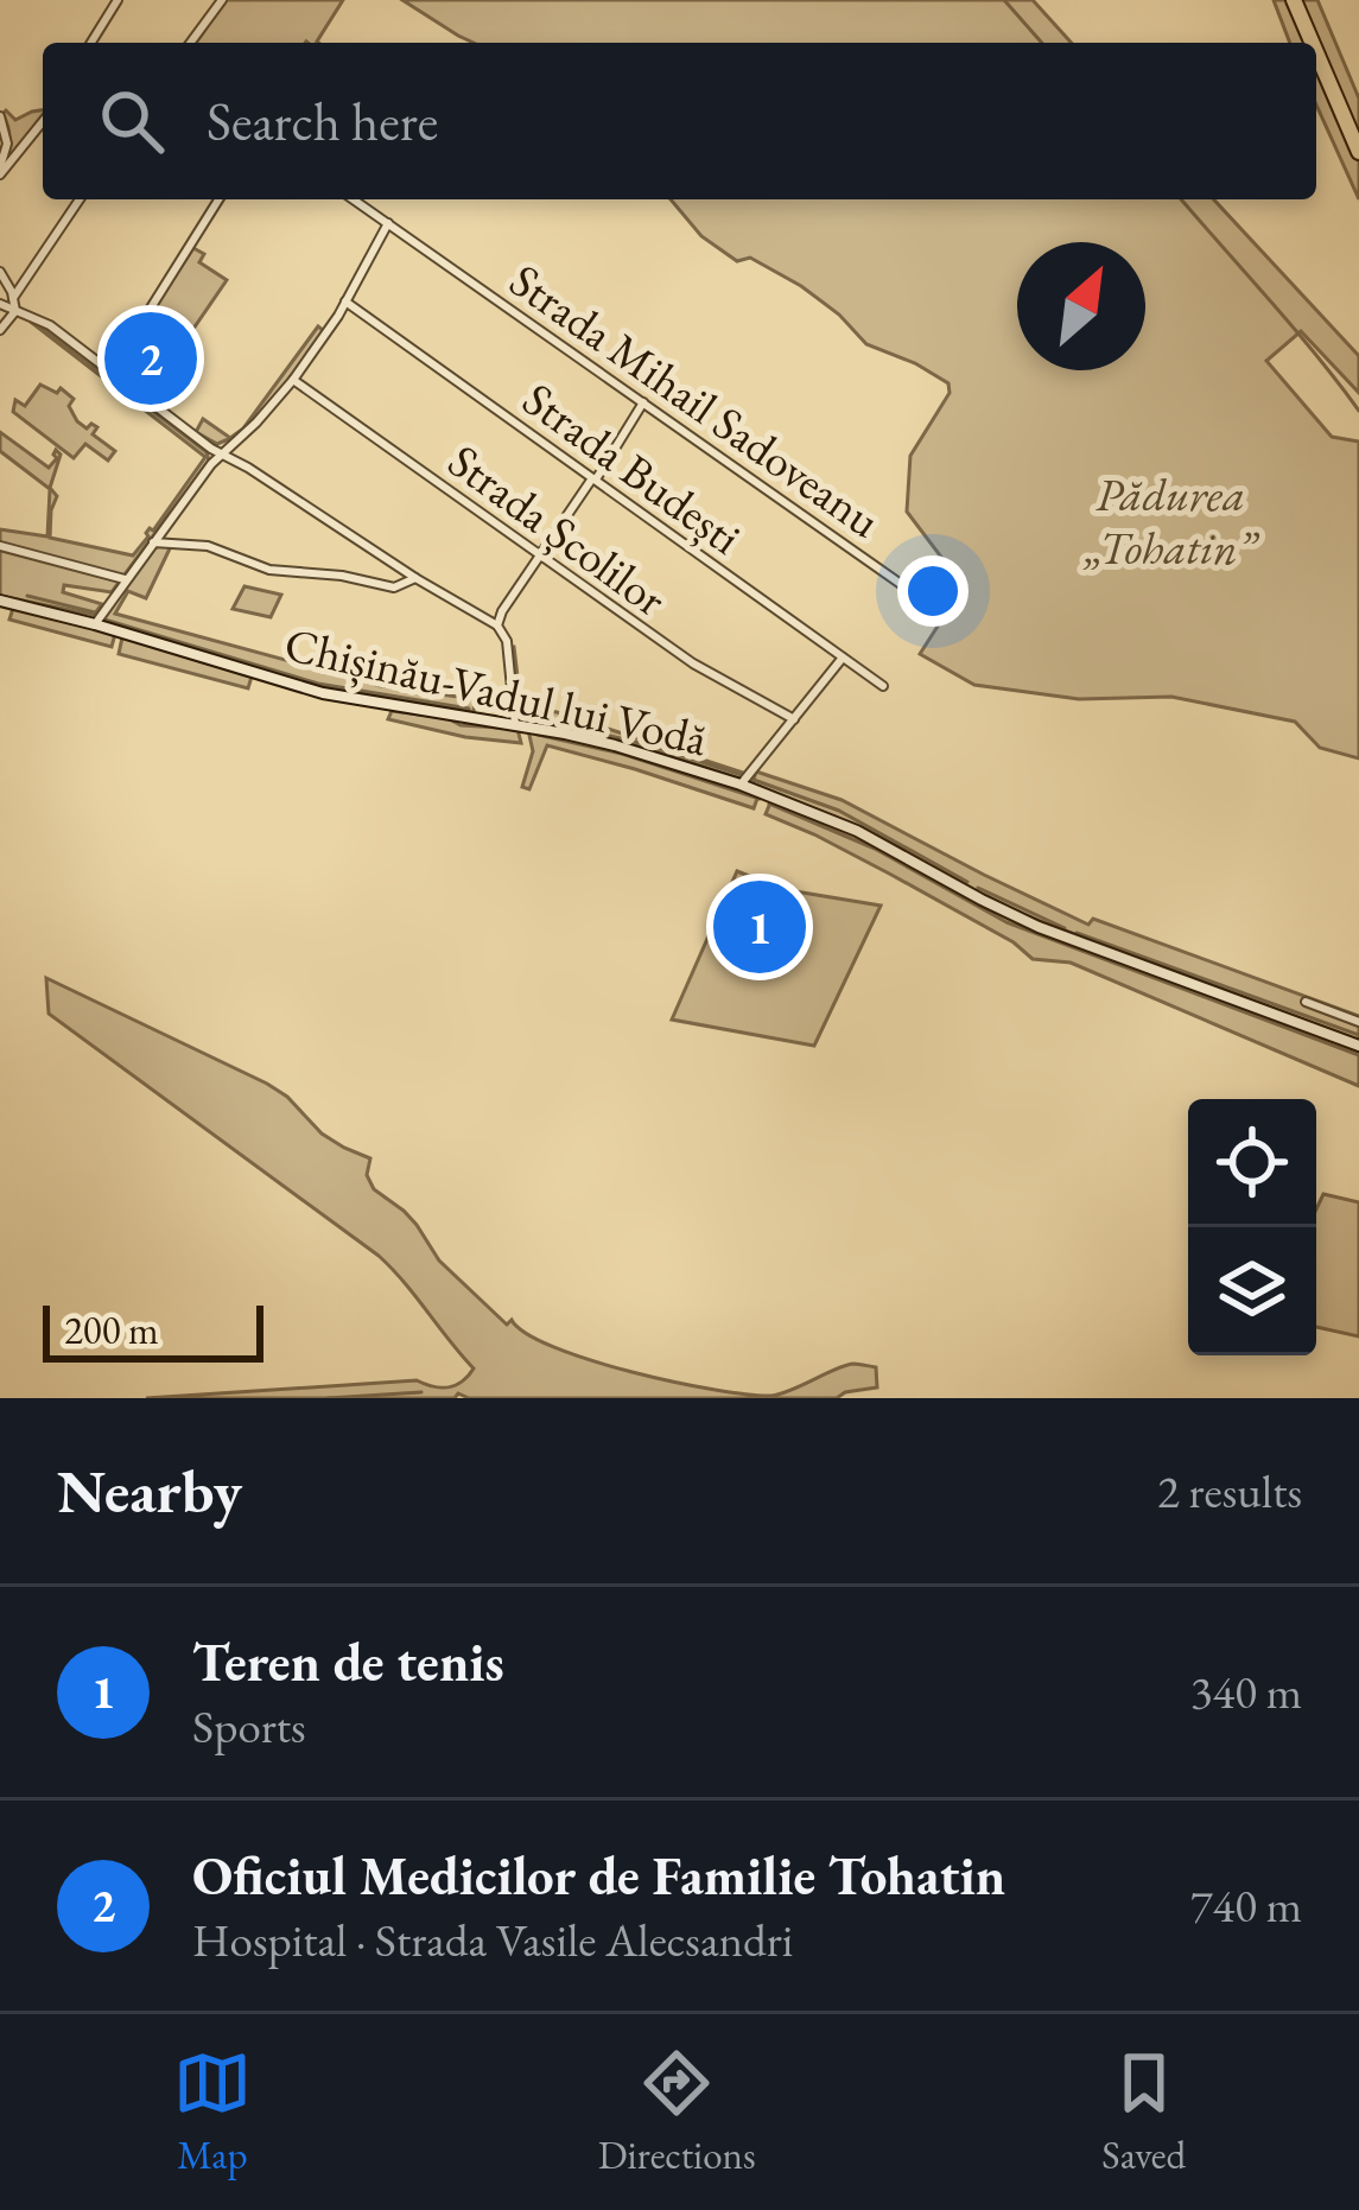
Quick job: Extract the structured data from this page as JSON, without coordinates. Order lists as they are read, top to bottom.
{
  "streets": {
    "main road": ["Chișinău-Vadul lui Vodă"],
    "street": ["Strada Mihail Sadoveanu", "Strada Budești", "Strada Școlilor"]
  },
  "parks": ["Pădurea „Tohatin”"],
  "scale_bar": "200 m",
  "north": "top right",
  "page": {
    "search": "Search here",
    "pins": ["2", "1"],
    "scale": "200 m",
    "heading": ["Nearby", "2 results"],
    "list": [
      {
        "mark": "1",
        "name": "Teren de tenis",
        "note": "Sports",
        "value": "340 m"
      },
      {
        "mark": "2",
        "name": "Oficiul Medicilor de Familie Tohatin",
        "note": "Hospital · Strada Vasile Alecsandri",
        "value": "740 m"
      }
    ],
    "nav": ["Map", "Directions", "Saved"]
  }
}
